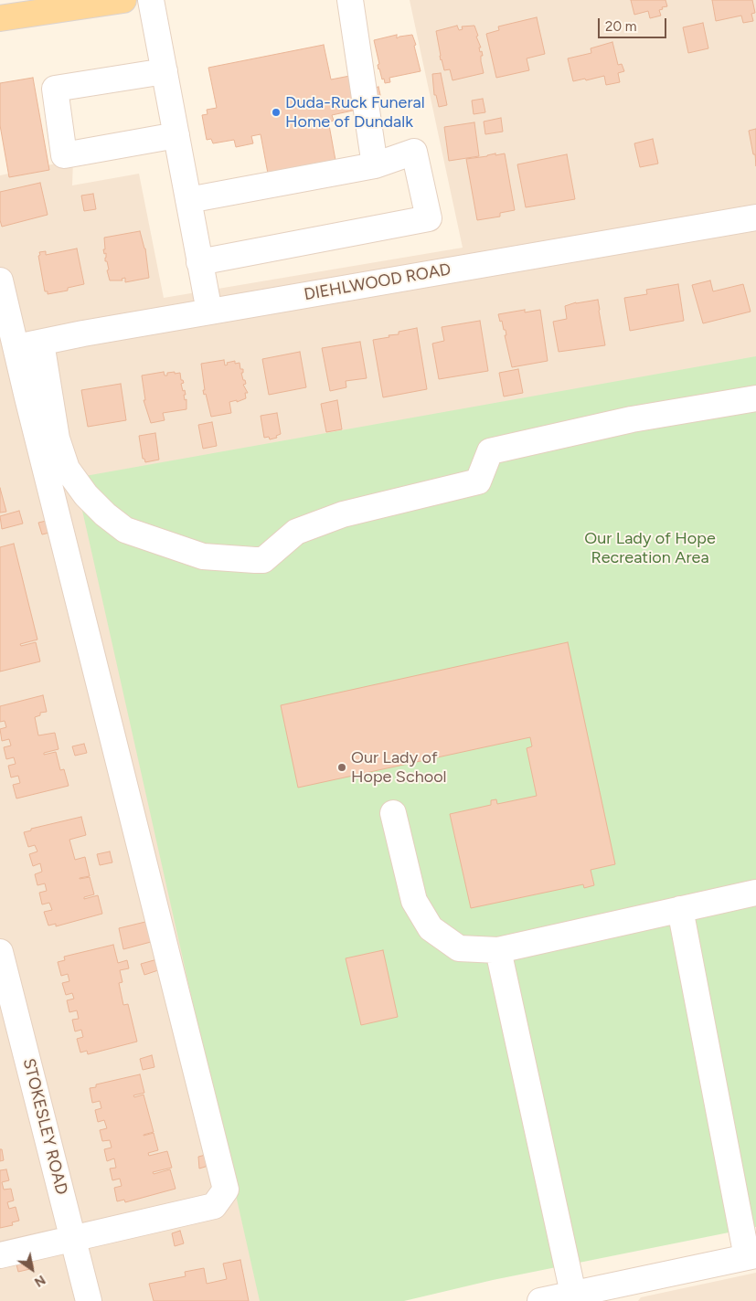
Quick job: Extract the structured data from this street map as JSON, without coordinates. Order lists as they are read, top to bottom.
{
  "streets": {
    "street": ["DIEHLWOOD ROAD", "STOKESLEY ROAD"]
  },
  "parks": ["Our Lady of Hope Recreation Area"],
  "places": ["Duda-Ruck Funeral Home of Dundalk", "Our Lady of Hope School"],
  "scale_bar": "20 m",
  "north": "bottom right"
}
